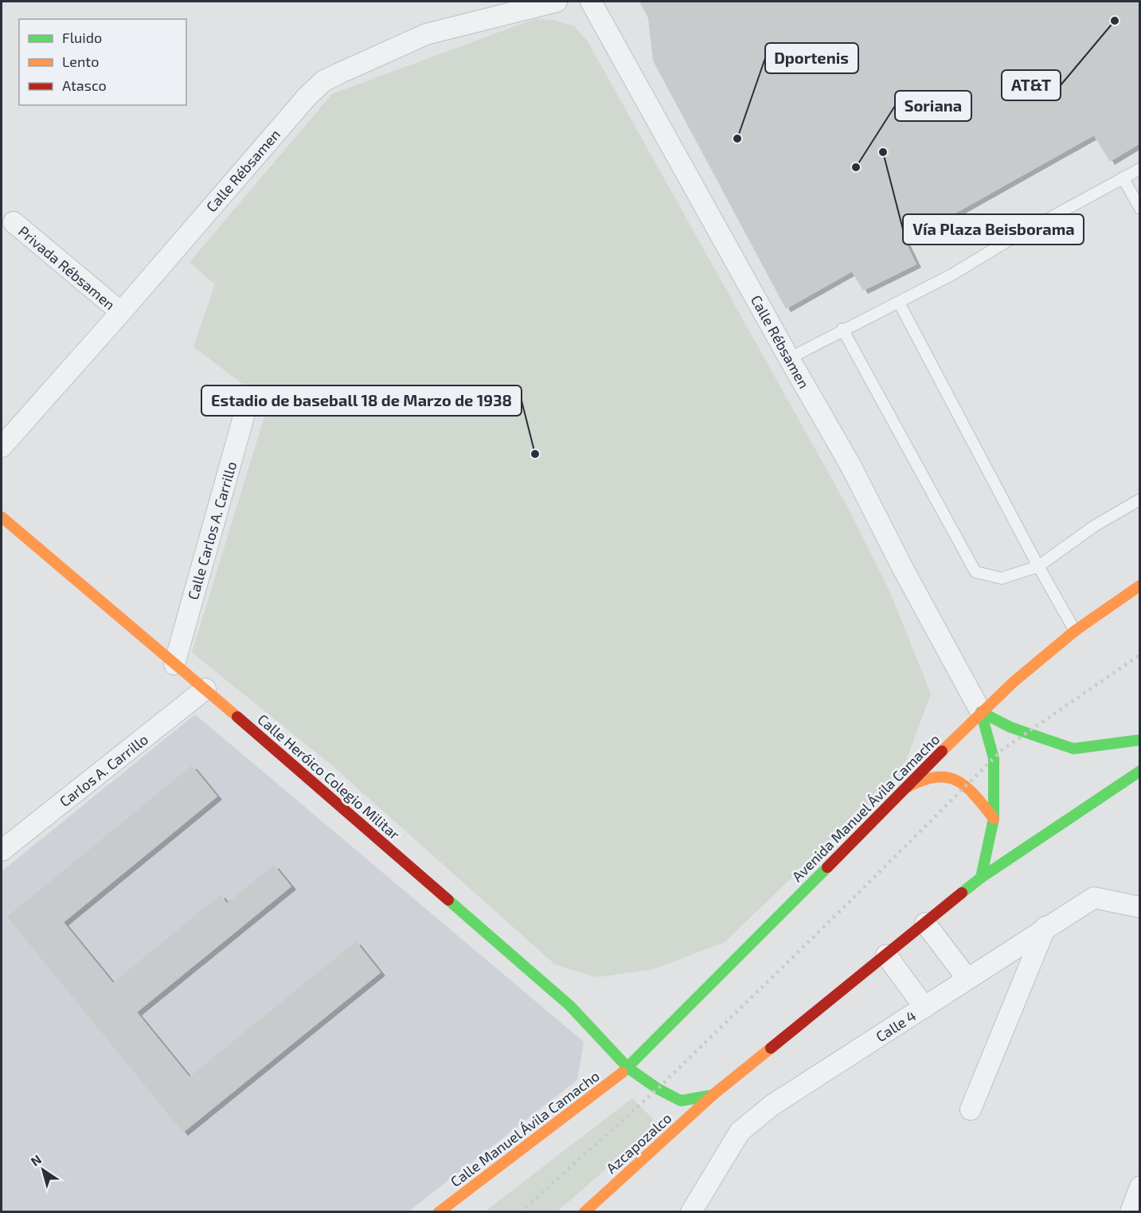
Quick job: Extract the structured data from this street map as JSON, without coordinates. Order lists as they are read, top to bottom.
{
  "streets": {
    "main road": [
      "Calle Heróico Colegio Militar",
      "Avenida Manuel Ávila Camacho",
      "Calle Manuel Ávila Camacho",
      "Azcapozalco"
    ],
    "street": [
      "Calle Rébsamen",
      "Privada Rébsamen",
      "Calle Carlos A. Carrillo",
      "Carlos A. Carrillo",
      "Calle 4"
    ]
  },
  "crossings": [
    ["Calle Rébsamen", "Privada Rébsamen"],
    ["Calle Rébsamen", "Avenida Manuel Ávila Camacho"],
    ["Calle Carlos A. Carrillo", "Calle Heróico Colegio Militar"],
    ["Carlos A. Carrillo", "Calle Heróico Colegio Militar"],
    ["Calle Heróico Colegio Militar", "Avenida Manuel Ávila Camacho"],
    ["Calle Heróico Colegio Militar", "Calle Manuel Ávila Camacho"],
    ["Calle Heróico Colegio Militar", "Azcapozalco"],
    ["Avenida Manuel Ávila Camacho", "Calle Manuel Ávila Camacho"]
  ],
  "places": [
    "AT&T",
    "Dportenis",
    "Vía Plaza Beisborama",
    "Soriana",
    "Estadio de baseball 18 de Marzo de 1938"
  ],
  "legend": ["Fluido", "Lento", "Atasco"],
  "north": "top left"
}
